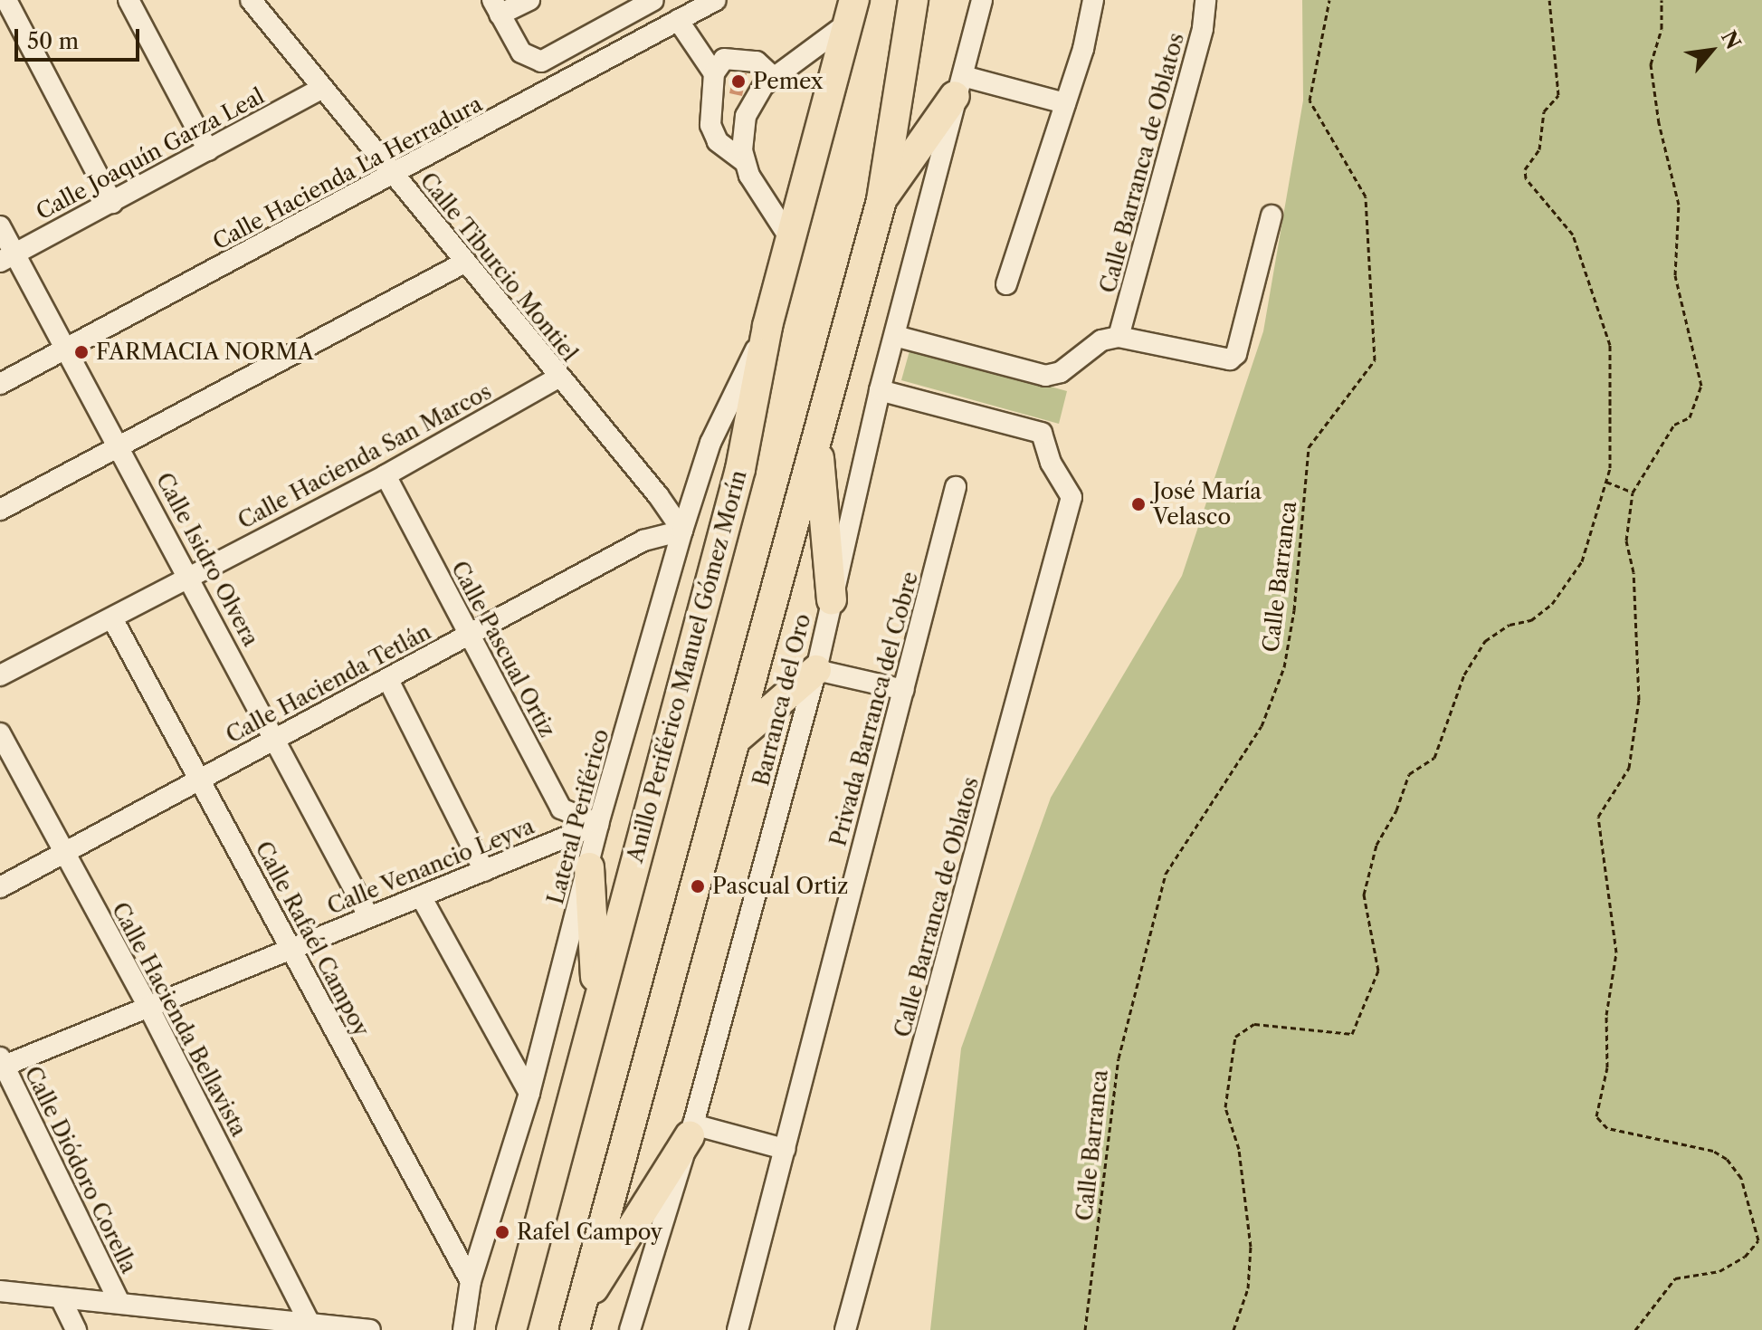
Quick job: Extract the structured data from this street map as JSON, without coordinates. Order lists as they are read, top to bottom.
{
  "streets": {
    "highway": ["Anillo Periférico Manuel Gómez Morín"],
    "street": [
      "Calle Joaquín Garza Leal",
      "Calle Barranca de Oblatos",
      "Calle Hacienda La Herradura",
      "Calle Tiburcio Montiel",
      "Calle Hacienda San Marcos",
      "Calle Isidro Olvera",
      "Calle Pascual Ortiz",
      "Calle Hacienda Tetlán",
      "Barranca del Oro",
      "Privada Barranca del Cobre",
      "Lateral Periférico",
      "Calle Venancio Leyva",
      "Calle Rafaél Campoy",
      "Calle Hacienda Bellavista",
      "Calle Diódoro Corella"
    ],
    "path": ["Calle Barranca"]
  },
  "crossings": [
    ["Calle Joaquín Garza Leal", "Calle Tiburcio Montiel"],
    ["Calle Joaquín Garza Leal", "Calle Isidro Olvera"],
    ["Calle Barranca de Oblatos", "Barranca del Oro"],
    ["Calle Hacienda La Herradura", "Calle Tiburcio Montiel"],
    ["Calle Hacienda La Herradura", "Calle Isidro Olvera"],
    ["Calle Tiburcio Montiel", "Calle Hacienda San Marcos"],
    ["Calle Tiburcio Montiel", "Calle Hacienda Tetlán"],
    ["Calle Tiburcio Montiel", "Lateral Periférico"],
    ["Calle Hacienda San Marcos", "Calle Isidro Olvera"],
    ["Calle Hacienda San Marcos", "Calle Pascual Ortiz"],
    ["Calle Hacienda San Marcos", "Calle Rafaél Campoy"],
    ["Calle Isidro Olvera", "Calle Hacienda Tetlán"],
    ["Calle Isidro Olvera", "Calle Venancio Leyva"],
    ["Calle Pascual Ortiz", "Calle Hacienda Tetlán"],
    ["Calle Pascual Ortiz", "Lateral Periférico"],
    ["Calle Pascual Ortiz", "Calle Venancio Leyva"],
    ["Anillo Periférico Manuel Gómez Morín", "Lateral Periférico"],
    ["Calle Hacienda Tetlán", "Lateral Periférico"],
    ["Calle Hacienda Tetlán", "Calle Rafaél Campoy"],
    ["Calle Hacienda Tetlán", "Calle Hacienda Bellavista"],
    ["Lateral Periférico", "Calle Venancio Leyva"],
    ["Lateral Periférico", "Calle Rafaél Campoy"],
    ["Calle Venancio Leyva", "Calle Rafaél Campoy"],
    ["Calle Venancio Leyva", "Calle Hacienda Bellavista"],
    ["Calle Venancio Leyva", "Calle Diódoro Corella"]
  ],
  "places": [
    "Pemex",
    "FARMACIA NORMA",
    "José María Velasco",
    "Pascual Ortiz",
    "Rafel Campoy"
  ],
  "scale_bar": "50 m",
  "north": "top right"
}
